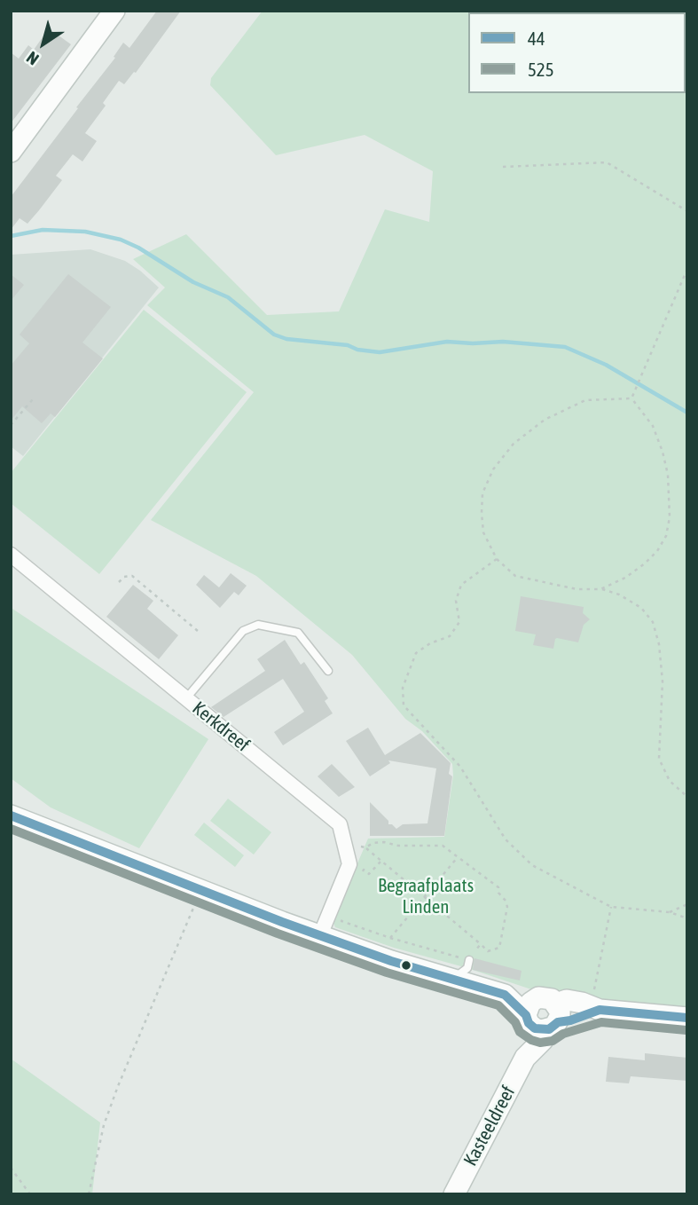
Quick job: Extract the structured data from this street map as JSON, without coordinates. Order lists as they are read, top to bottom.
{
  "streets": {
    "street": ["Kerkdreef", "Kasteeldreef"]
  },
  "parks": ["Begraafplaats Linden"],
  "lines": ["transit line 44", "transit line 525"],
  "legend": ["44", "525"],
  "north": "bottom left"
}
